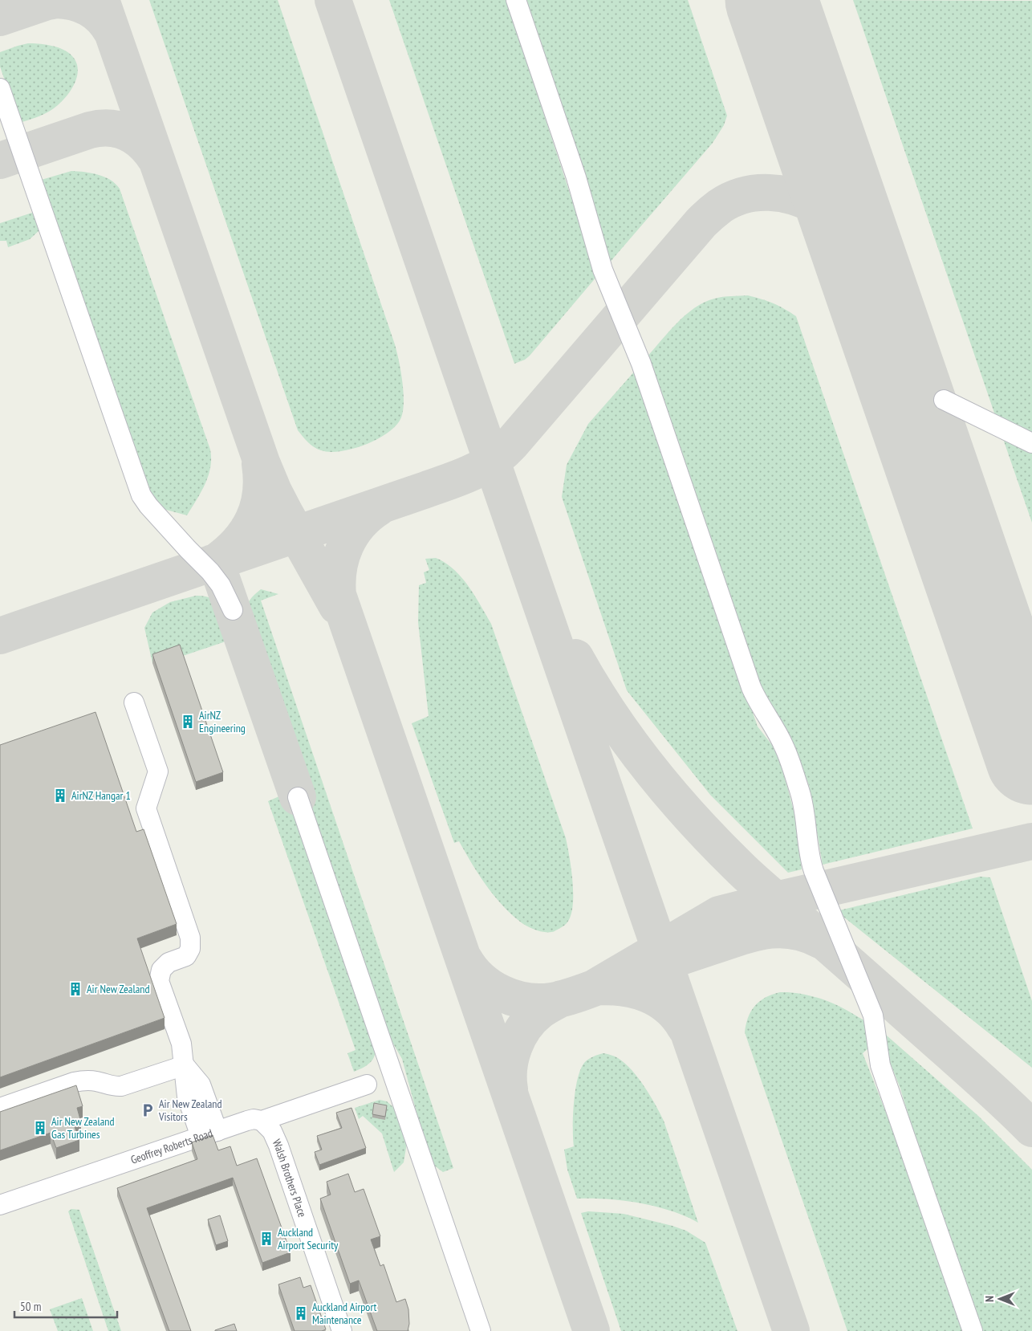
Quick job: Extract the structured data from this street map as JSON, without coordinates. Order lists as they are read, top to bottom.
{
  "streets": {
    "street": ["Geoffrey Roberts Road", "Walsh Brothers Place"]
  },
  "crossings": [
    ["Geoffrey Roberts Road", "Walsh Brothers Place"]
  ],
  "places": {
    "building": [
      "AirNZ Engineering",
      "AirNZ Hangar 1",
      "Air New Zealand",
      "Air New Zealand Gas Turbines",
      "Auckland Airport Security",
      "Auckland Airport Maintenance"
    ],
    "parking": ["Air New Zealand Visitors"]
  },
  "scale_bar": "50 m",
  "north": "left"
}
